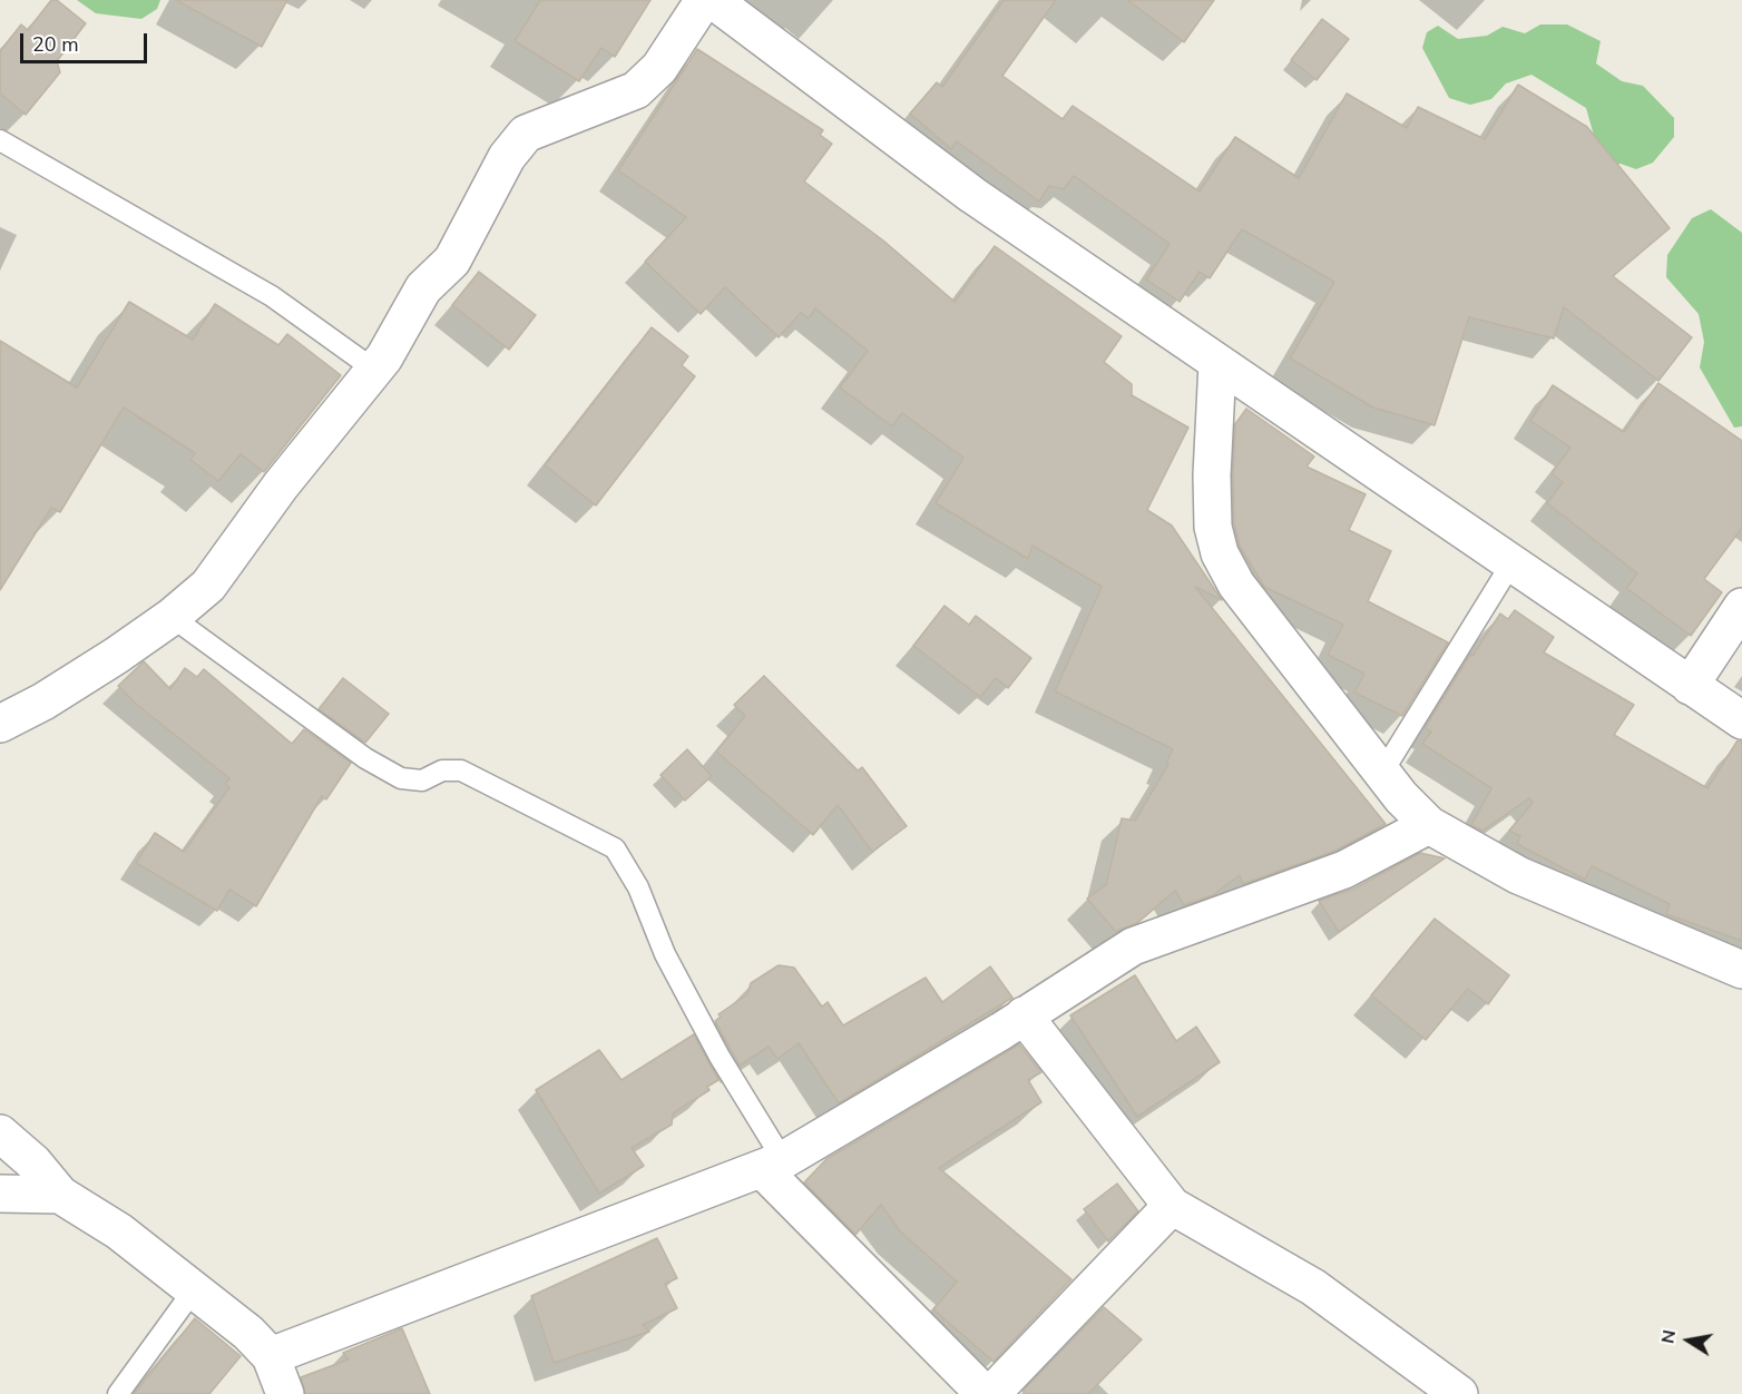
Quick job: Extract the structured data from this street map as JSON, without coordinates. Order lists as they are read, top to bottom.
{
  "scale_bar": "20 m",
  "north": "left"
}
